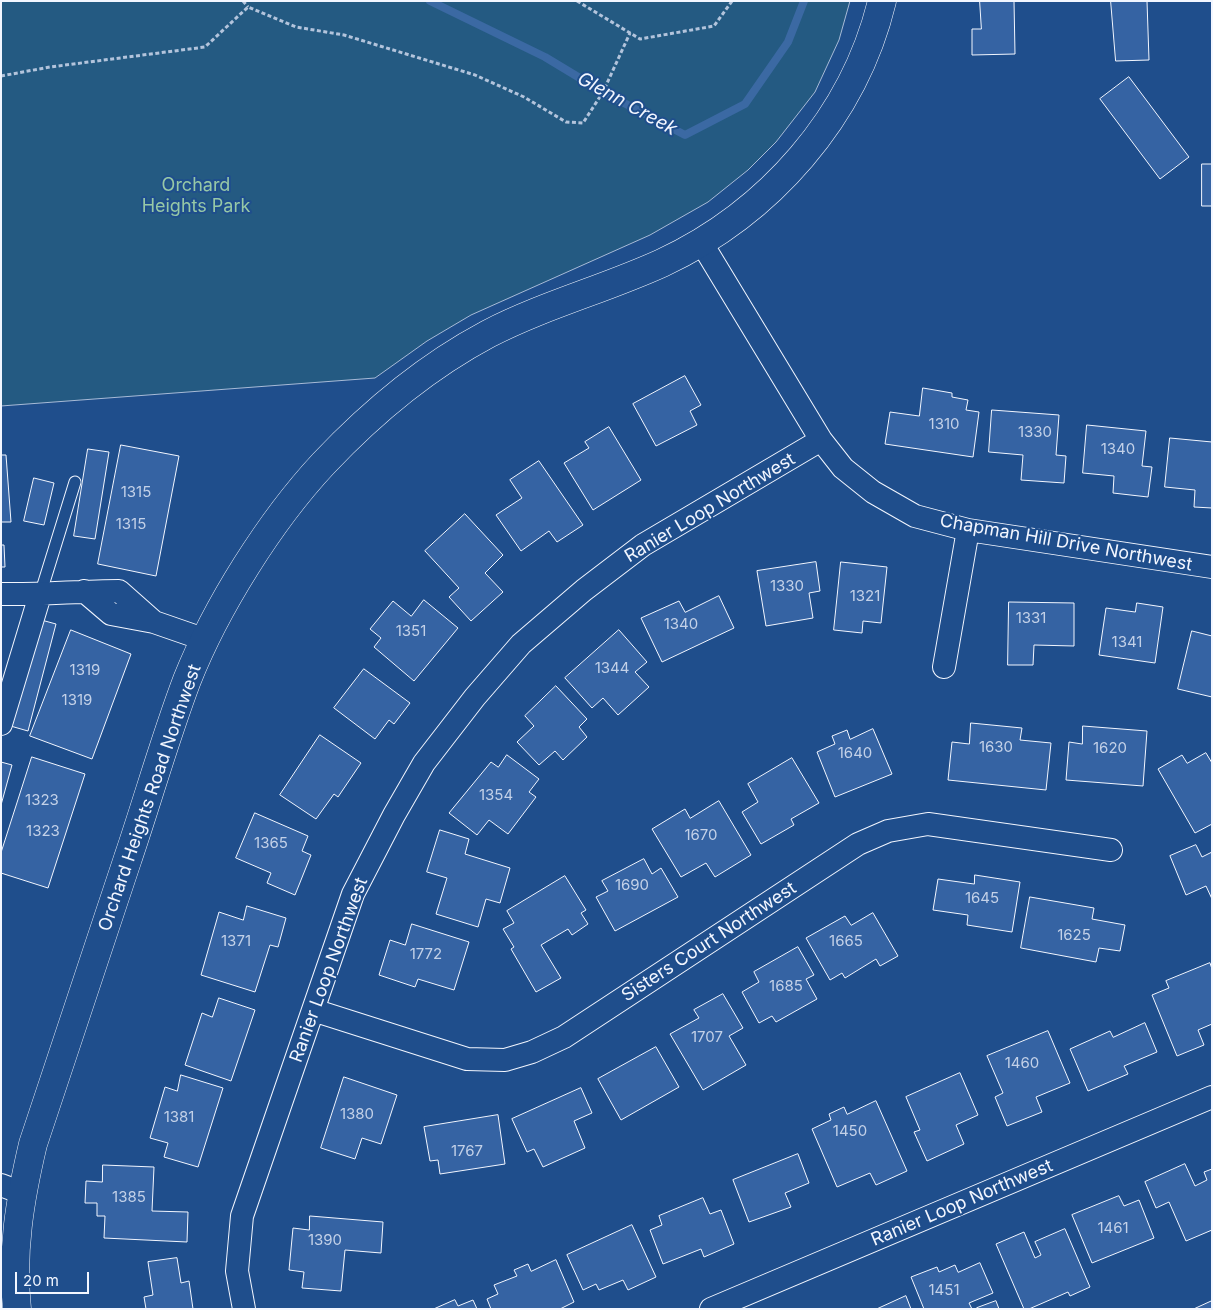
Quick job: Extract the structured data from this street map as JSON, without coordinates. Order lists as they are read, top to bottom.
{
  "streets": {
    "main road": ["Orchard Heights Road Northwest"],
    "street": ["Ranier Loop Northwest", "Chapman Hill Drive Northwest", "Sisters Court Northwest"]
  },
  "crossings": [
    ["Ranier Loop Northwest", "Chapman Hill Drive Northwest"],
    ["Ranier Loop Northwest", "Sisters Court Northwest"],
    ["Chapman Hill Drive Northwest", "Orchard Heights Road Northwest"]
  ],
  "water": ["Glenn Creek"],
  "parks": ["Orchard Heights Park"],
  "house_numbers": [
    "1310",
    "1330",
    "1340",
    "1315",
    "1315",
    "1330",
    "1321",
    "1331",
    "1340",
    "1351",
    "1341",
    "1344",
    "1319",
    "1319",
    "1630",
    "1620",
    "1640",
    "1354",
    "1323",
    "1323",
    "1670",
    "1365",
    "1690",
    "1645",
    "1625",
    "1371",
    "1665",
    "1772",
    "1685",
    "1707",
    "1460",
    "1380",
    "1381",
    "1450",
    "1767",
    "1385",
    "1461",
    "1390",
    "1451"
  ],
  "scale_bar": "20 m"
}
